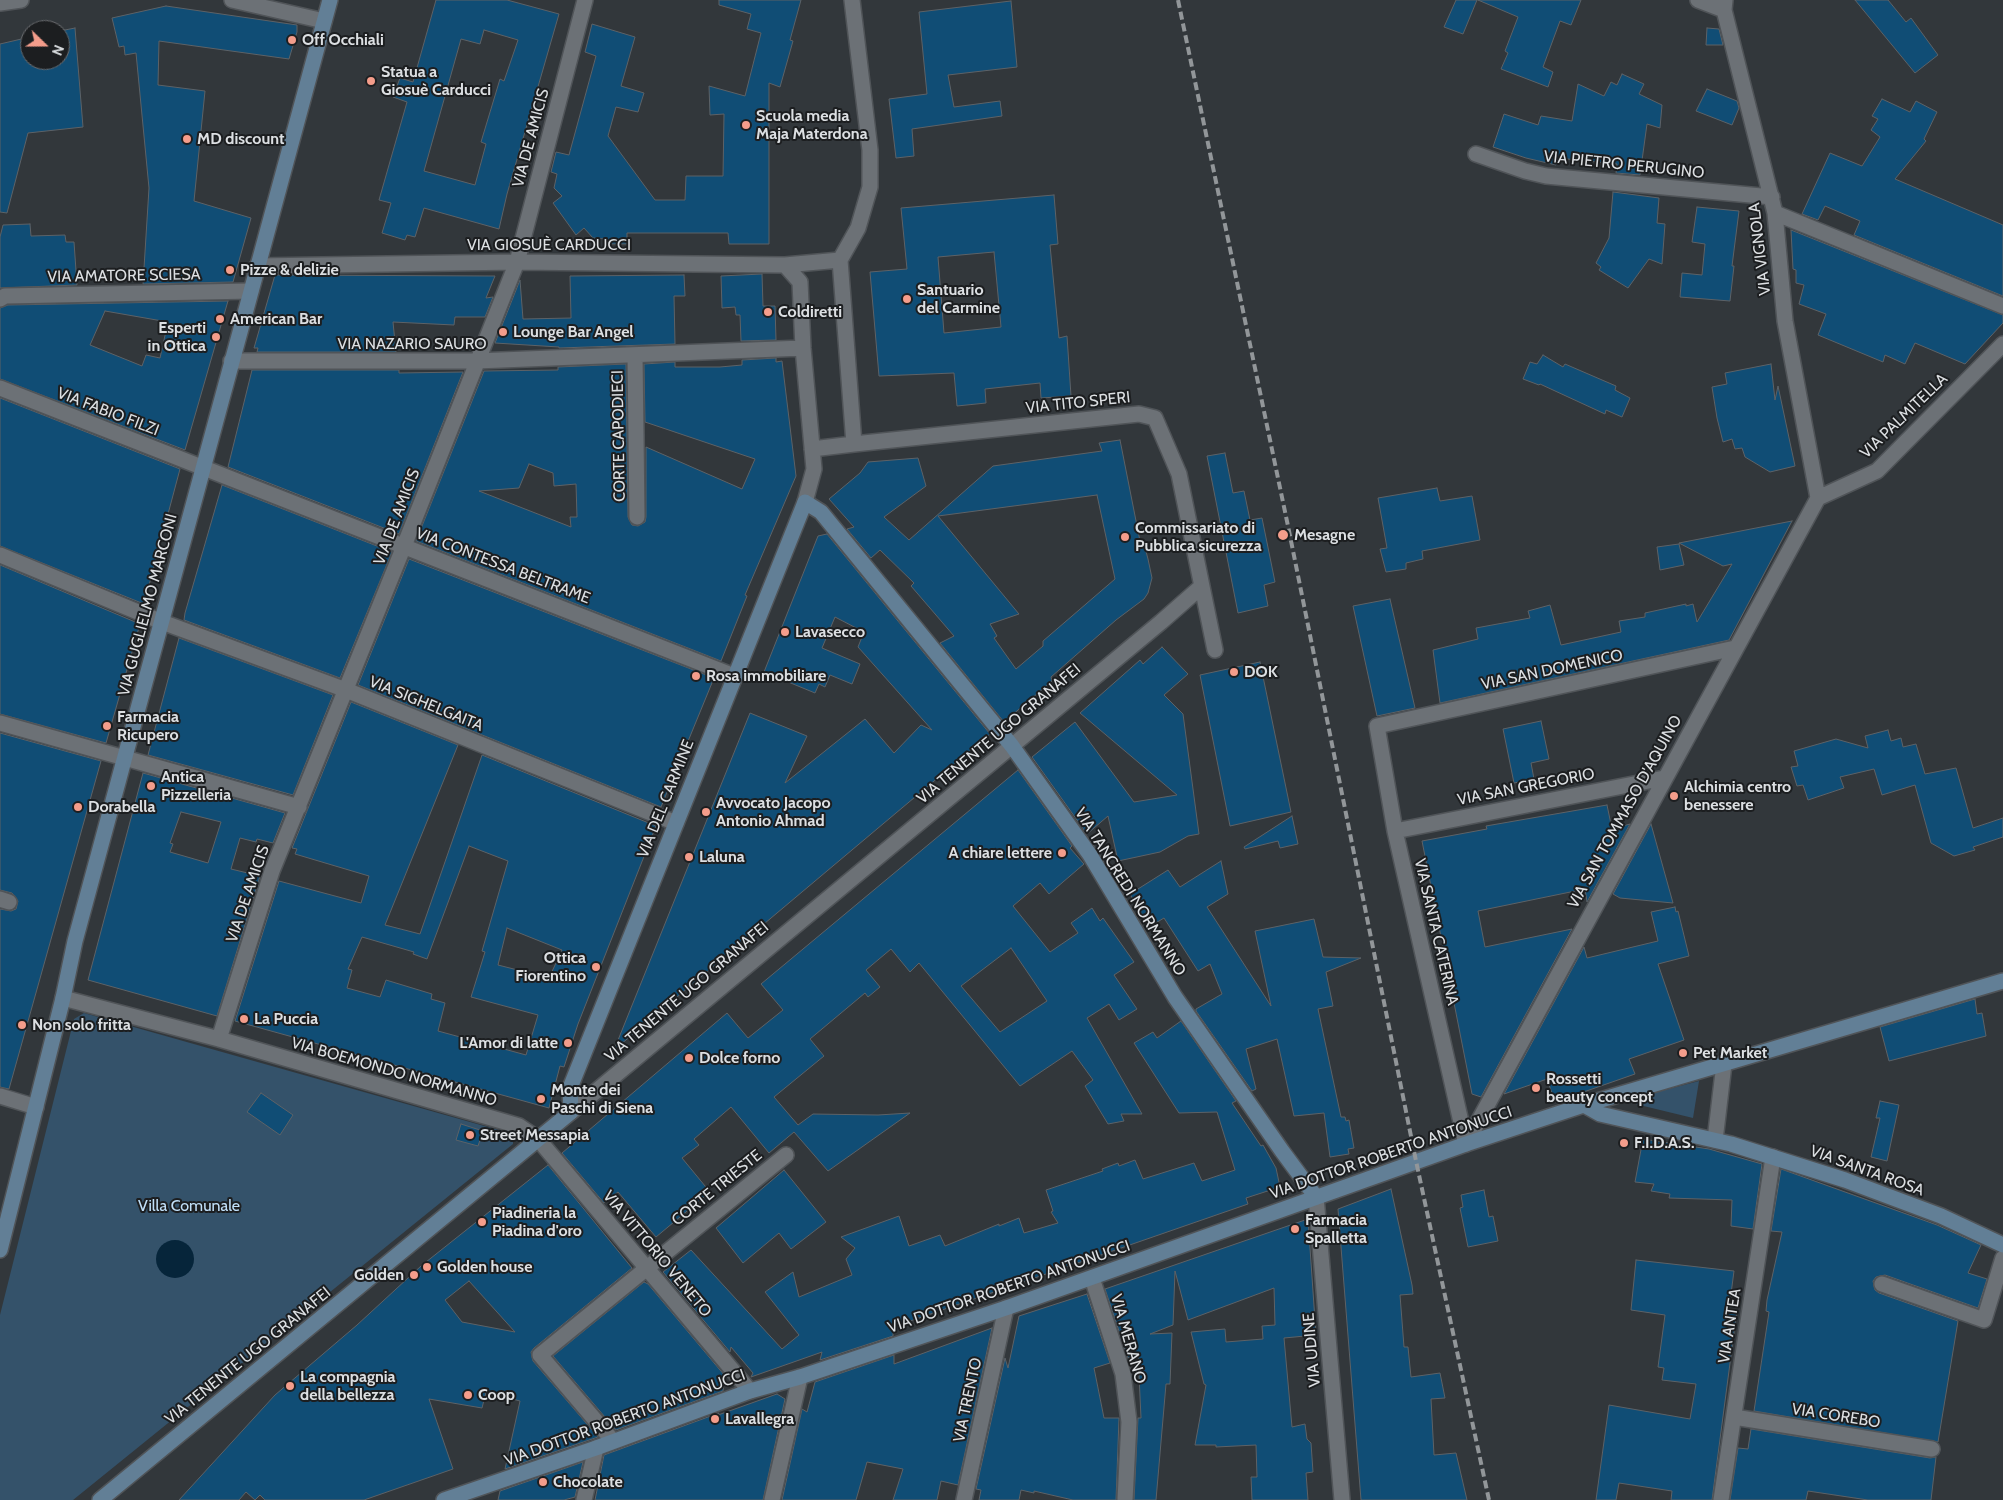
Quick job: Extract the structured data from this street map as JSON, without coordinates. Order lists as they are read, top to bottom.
{
  "streets": {
    "main road": [
      "VIA GUGLIELMO MARCONI",
      "VIA TENENTE UGO GRANAFEI",
      "VIA DEL CARMINE",
      "VIA TANCREDI NORMANNO",
      "VIA DOTTOR ROBERTO ANTONUCCI",
      "VIA SANTA ROSA"
    ],
    "street": [
      "VIA DE AMICIS",
      "VIA PIETRO PERUGINO",
      "VIA GIOSUÈ CARDUCCI",
      "VIA VIGNOLA",
      "VIA AMATORE SCIESA",
      "VIA NAZARIO SAURO",
      "VIA TITO SPERI",
      "VIA FABIO FILZI",
      "VIA PALMITELLA",
      "CORTE CAPODIECI",
      "VIA CONTESSA BELTRAME",
      "VIA SAN DOMENICO",
      "VIA SIGHELGAITA",
      "VIA SAN GREGORIO",
      "VIA SAN TOMMASO D'AQUINO",
      "VIA SANTA CATERINA",
      "VIA BOEMONDO NORMANNO",
      "CORTE TRIESTE",
      "VIA VITTORIO VENETO",
      "VIA ANTEA",
      "VIA MERANO",
      "VIA UDINE",
      "VIA TRENTO",
      "VIA COREBO"
    ]
  },
  "crossings": [
    ["VIA DE AMICIS", "VIA GIOSUÈ CARDUCCI"],
    ["VIA DE AMICIS", "VIA NAZARIO SAURO"],
    ["VIA DE AMICIS", "VIA CONTESSA BELTRAME"],
    ["VIA DE AMICIS", "VIA SIGHELGAITA"],
    ["VIA DE AMICIS", "VIA BOEMONDO NORMANNO"],
    ["VIA PIETRO PERUGINO", "VIA VIGNOLA"],
    ["VIA GIOSUÈ CARDUCCI", "VIA GUGLIELMO MARCONI"],
    ["VIA VIGNOLA", "VIA PALMITELLA"],
    ["VIA VIGNOLA", "VIA SAN TOMMASO D'AQUINO"],
    ["VIA AMATORE SCIESA", "VIA GUGLIELMO MARCONI"],
    ["VIA NAZARIO SAURO", "CORTE CAPODIECI"],
    ["VIA NAZARIO SAURO", "VIA GUGLIELMO MARCONI"],
    ["VIA TITO SPERI", "VIA TENENTE UGO GRANAFEI"],
    ["VIA FABIO FILZI", "VIA CONTESSA BELTRAME"],
    ["VIA FABIO FILZI", "VIA GUGLIELMO MARCONI"],
    ["VIA PALMITELLA", "VIA SAN TOMMASO D'AQUINO"],
    ["VIA CONTESSA BELTRAME", "VIA GUGLIELMO MARCONI"],
    ["VIA CONTESSA BELTRAME", "VIA DEL CARMINE"],
    ["VIA GUGLIELMO MARCONI", "VIA SIGHELGAITA"],
    ["VIA GUGLIELMO MARCONI", "VIA BOEMONDO NORMANNO"],
    ["VIA SAN DOMENICO", "VIA SAN TOMMASO D'AQUINO"],
    ["VIA SAN DOMENICO", "VIA SANTA CATERINA"],
    ["VIA SIGHELGAITA", "VIA DEL CARMINE"],
    ["VIA TENENTE UGO GRANAFEI", "VIA DEL CARMINE"],
    ["VIA TENENTE UGO GRANAFEI", "VIA TANCREDI NORMANNO"],
    ["VIA TENENTE UGO GRANAFEI", "VIA BOEMONDO NORMANNO"],
    ["VIA TENENTE UGO GRANAFEI", "VIA VITTORIO VENETO"],
    ["VIA SAN GREGORIO", "VIA SAN TOMMASO D'AQUINO"],
    ["VIA SAN GREGORIO", "VIA SANTA CATERINA"],
    ["VIA DEL CARMINE", "VIA TANCREDI NORMANNO"],
    ["VIA SAN TOMMASO D'AQUINO", "VIA SANTA CATERINA"],
    ["VIA SAN TOMMASO D'AQUINO", "VIA DOTTOR ROBERTO ANTONUCCI"],
    ["VIA TANCREDI NORMANNO", "VIA DOTTOR ROBERTO ANTONUCCI"],
    ["VIA TANCREDI NORMANNO", "VIA UDINE"],
    ["VIA SANTA CATERINA", "VIA DOTTOR ROBERTO ANTONUCCI"],
    ["VIA BOEMONDO NORMANNO", "VIA VITTORIO VENETO"],
    ["VIA DOTTOR ROBERTO ANTONUCCI", "VIA SANTA ROSA"],
    ["VIA DOTTOR ROBERTO ANTONUCCI", "CORTE TRIESTE"],
    ["VIA DOTTOR ROBERTO ANTONUCCI", "VIA VITTORIO VENETO"],
    ["VIA DOTTOR ROBERTO ANTONUCCI", "VIA MERANO"],
    ["VIA DOTTOR ROBERTO ANTONUCCI", "VIA UDINE"],
    ["VIA DOTTOR ROBERTO ANTONUCCI", "VIA TRENTO"],
    ["VIA SANTA ROSA", "VIA ANTEA"],
    ["CORTE TRIESTE", "VIA VITTORIO VENETO"],
    ["VIA ANTEA", "VIA COREBO"]
  ],
  "parks": ["Villa Comunale"],
  "places": [
    "Off Occhiali",
    "Statua a Giosuè Carducci",
    "Scuola media Maja Materdona",
    "MD discount",
    "Pizze & delizie",
    "Santuario del Carmine",
    "Coldiretti",
    "American Bar",
    "Lounge Bar Angel",
    "Esperti in Ottica",
    "Mesagne",
    "Commissariato di Pubblica sicurezza",
    "Lavasecco",
    "DOK",
    "Rosa immobiliare",
    "Farmacia Ricupero",
    "Antica Pizzelleria",
    "Alchimia centro benessere",
    "Dorabella",
    "Avvocato Jacopo Antonio Ahmad",
    "A chiare lettere",
    "Laluna",
    "Ottica Fiorentino",
    "La Puccia",
    "Non solo fritta",
    "L'Amor di latte",
    "Pet Market",
    "Dolce forno",
    "Rossetti beauty concept",
    "Monte dei Paschi di Siena",
    "Street Messapia",
    "F.I.D.A.S.",
    "Piadineria la Piadina d'oro",
    "Farmacia Spalletta",
    "Golden house",
    "Golden",
    "La compagnia della bellezza",
    "Coop",
    "Lavallegra",
    "Chocolate"
  ],
  "north": "right"
}
